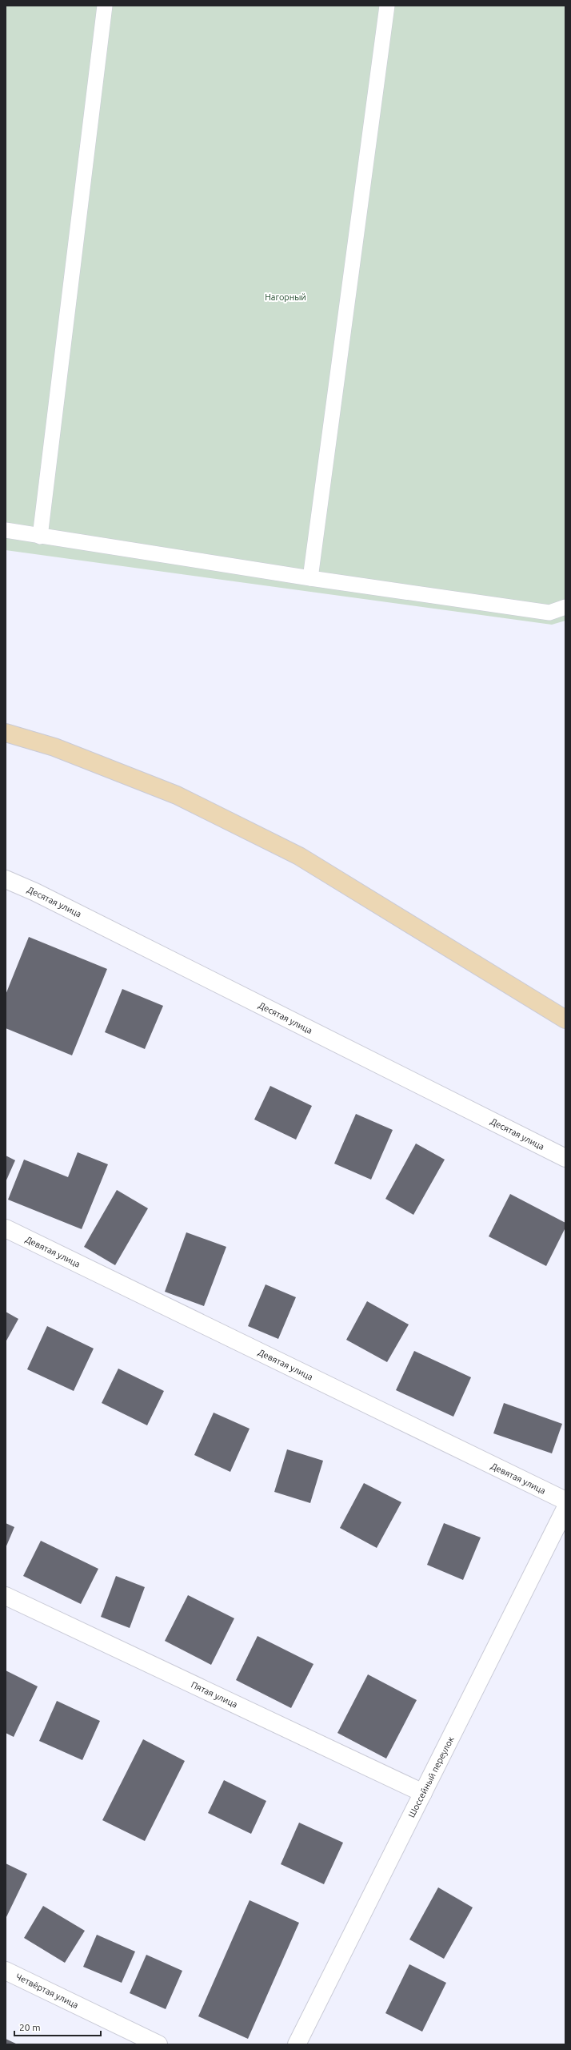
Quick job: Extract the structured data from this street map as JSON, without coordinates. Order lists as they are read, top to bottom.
{
  "streets": {
    "street": [
      "Десятая улица",
      "Девятая улица",
      "Пятая улица",
      "Шоссейный переулок",
      "Четвёртая улица"
    ]
  },
  "crossings": [
    ["Пятая улица", "Шоссейный переулок"]
  ],
  "parks": ["Нагорный"],
  "scale_bar": "20 m"
}
